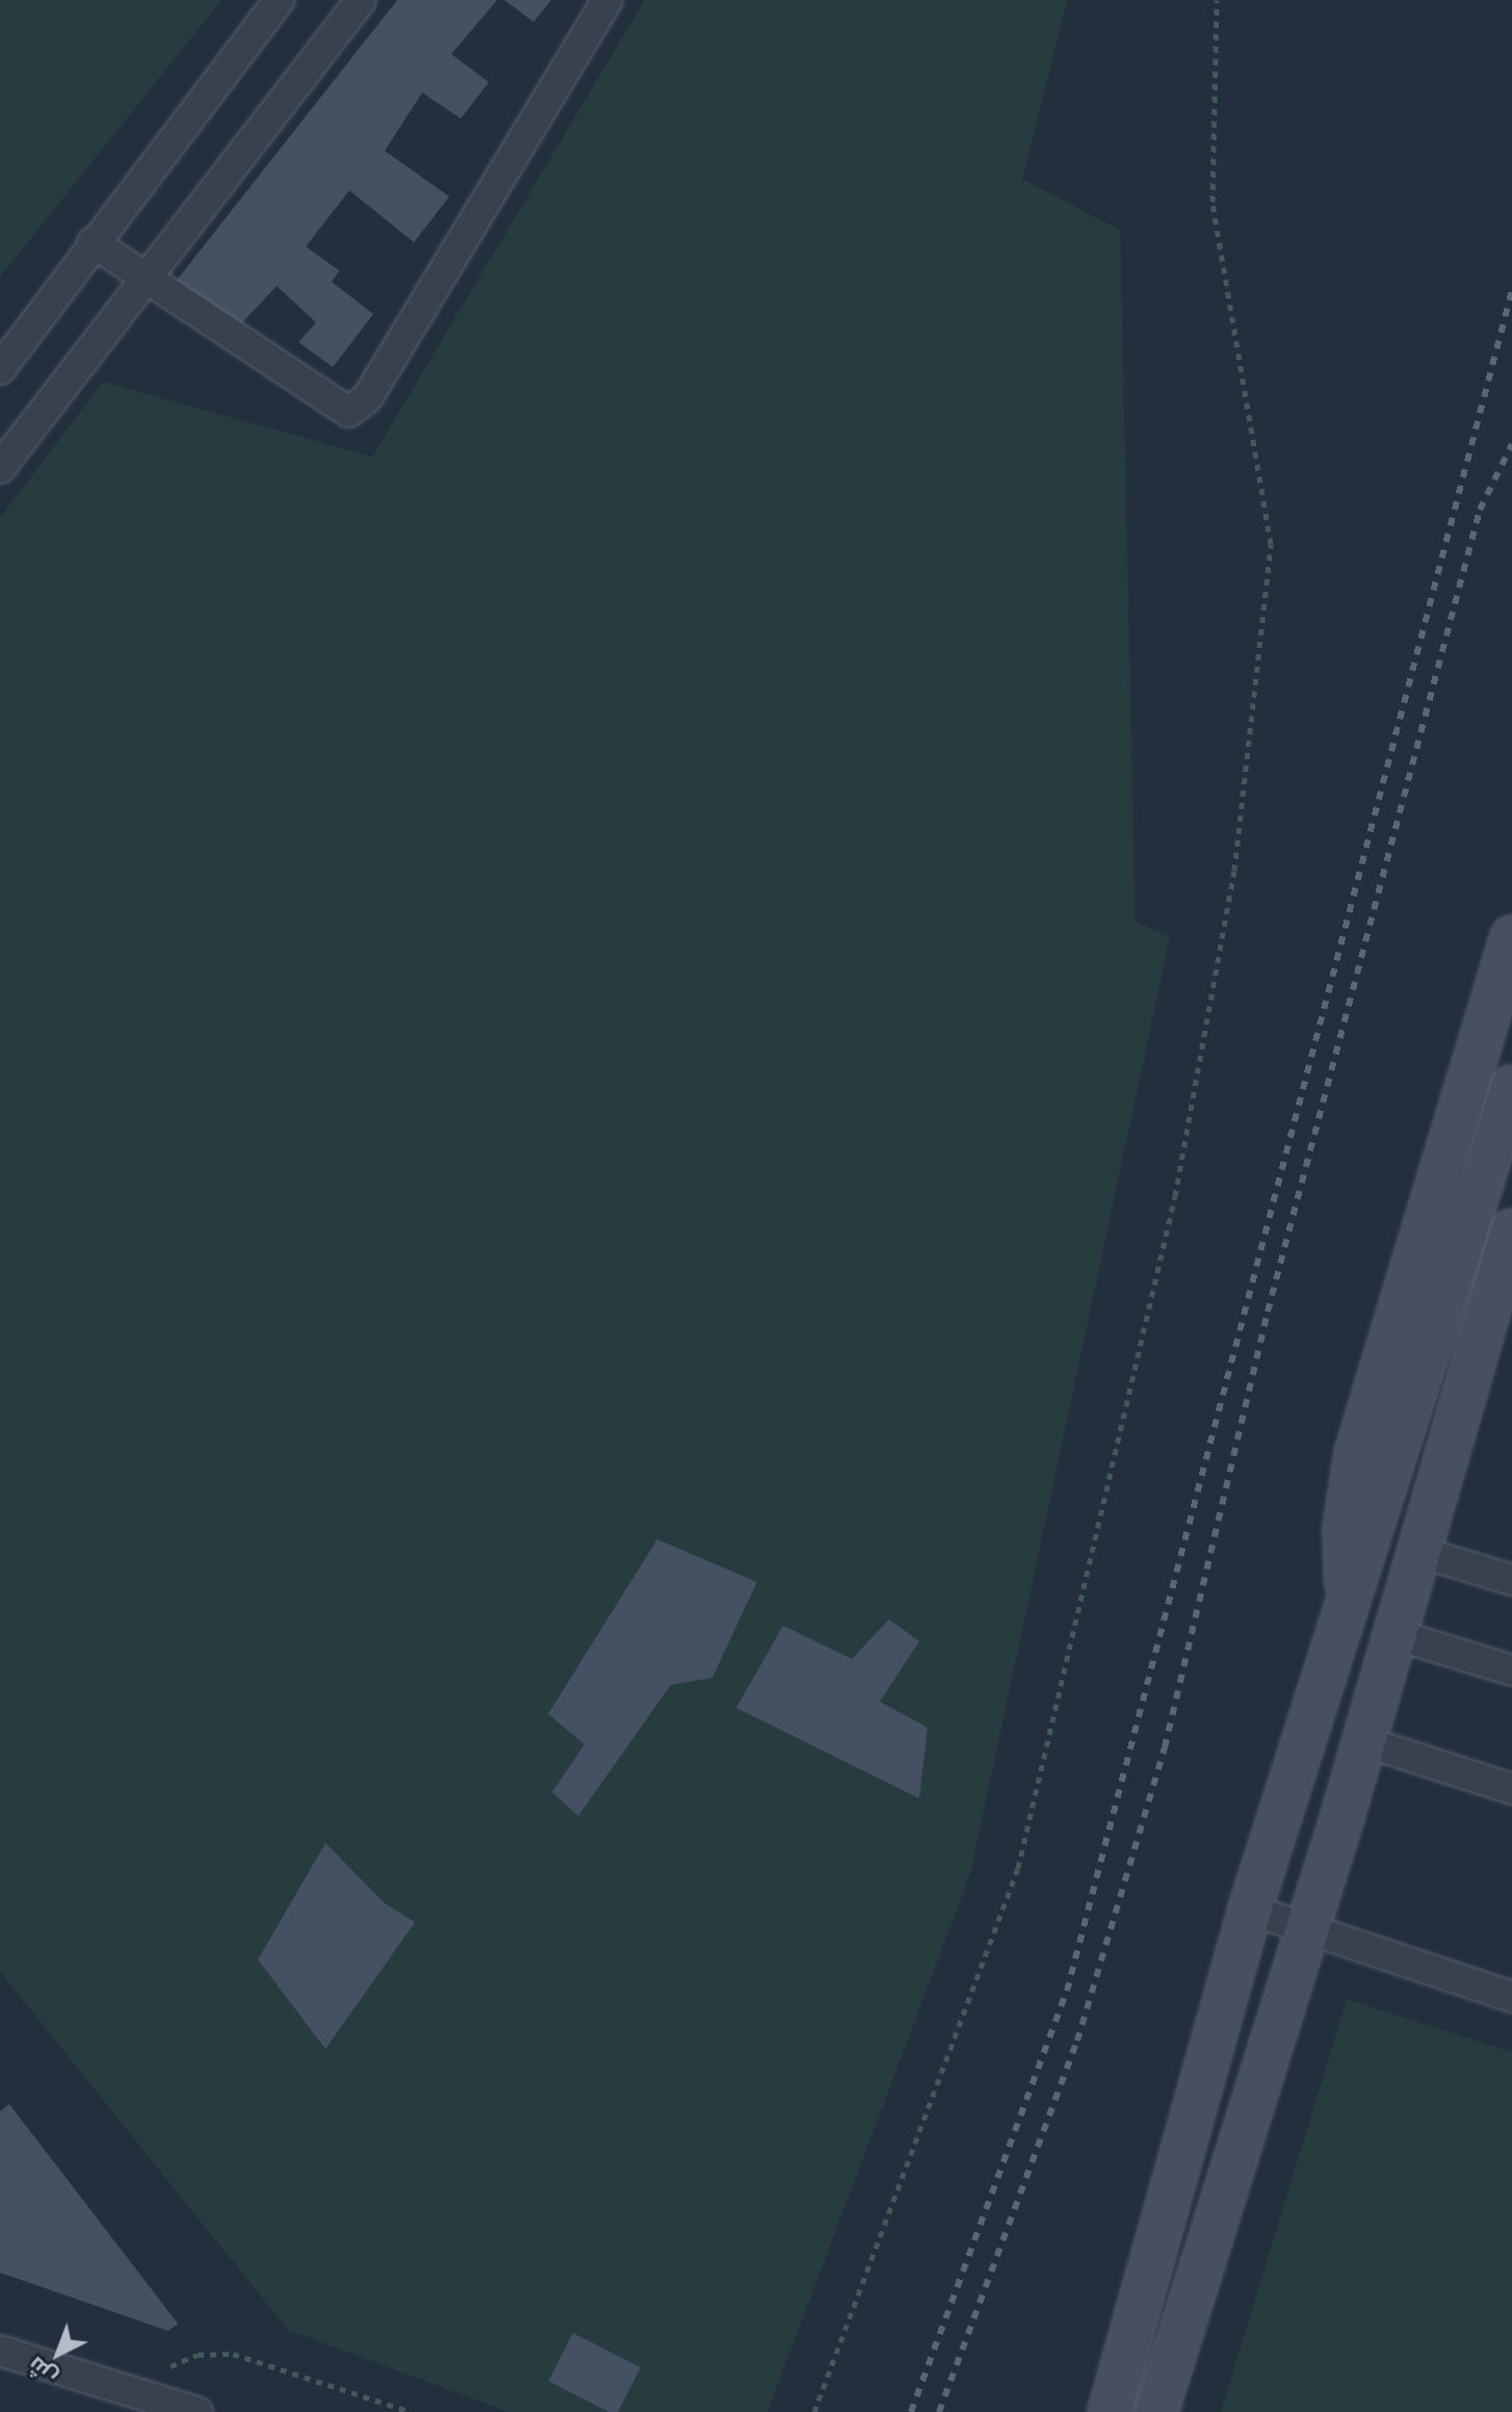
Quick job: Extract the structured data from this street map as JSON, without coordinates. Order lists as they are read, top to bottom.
{
  "north": "bottom left"
}
